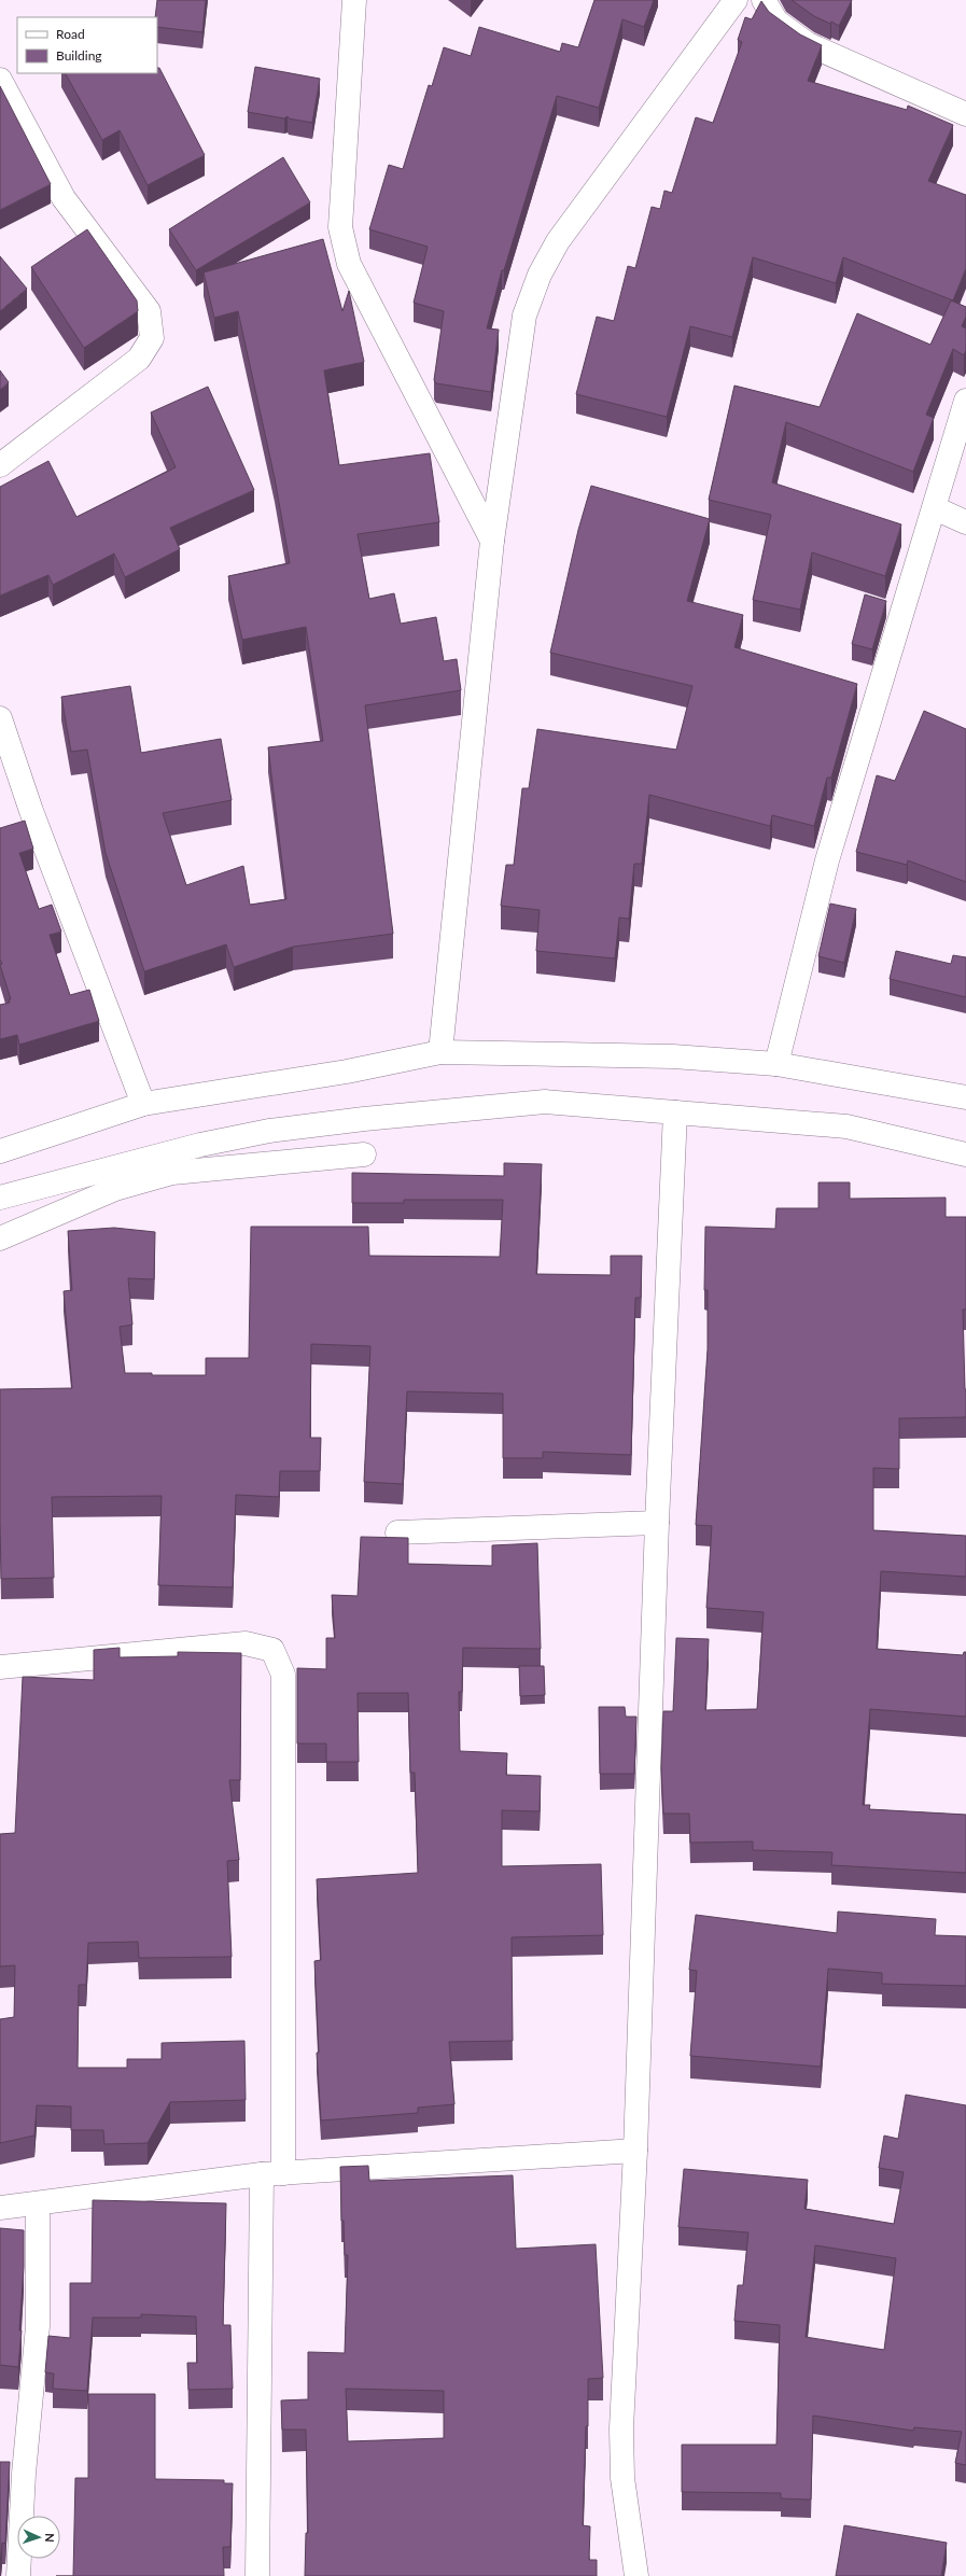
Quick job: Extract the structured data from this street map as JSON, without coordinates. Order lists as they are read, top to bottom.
{
  "legend": ["Road", "Building"],
  "north": "right"
}
